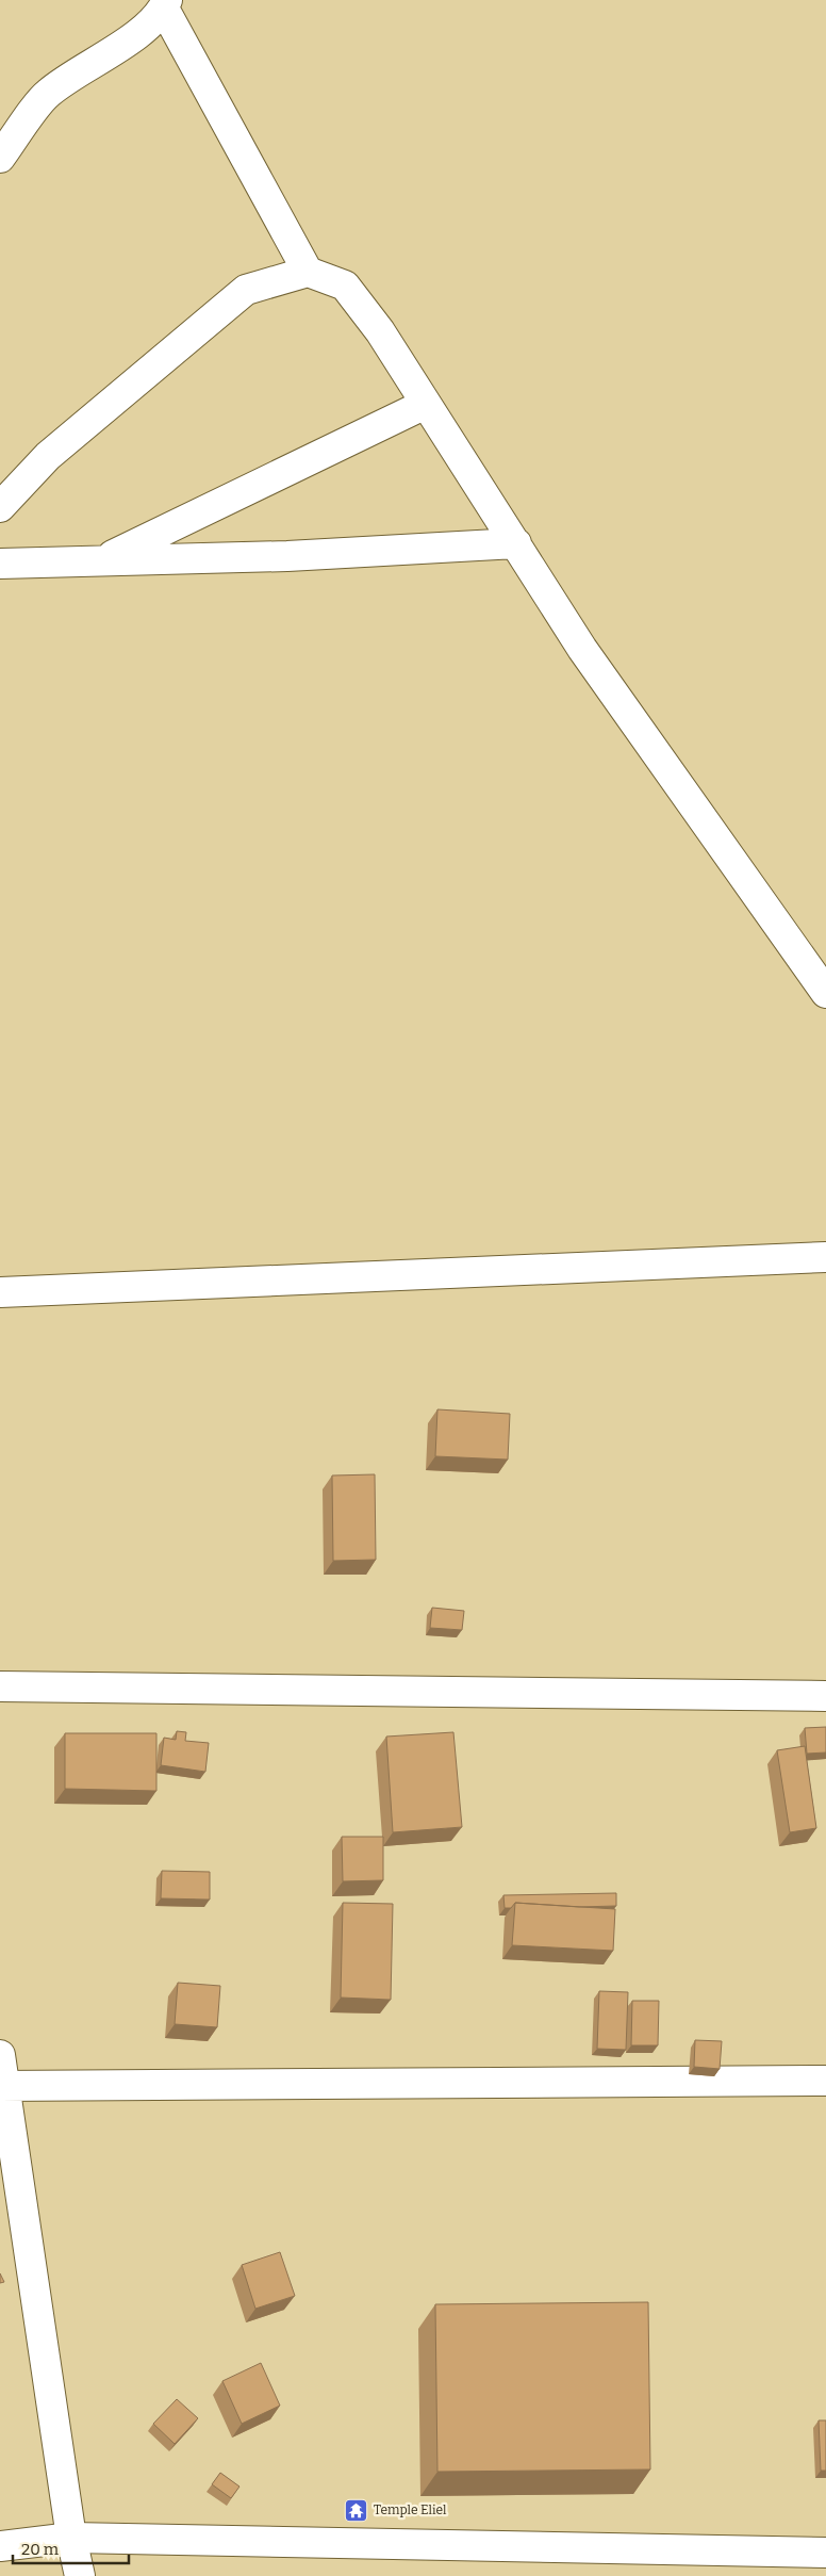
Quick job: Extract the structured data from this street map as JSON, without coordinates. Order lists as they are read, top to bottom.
{
  "places": {
    "temple": ["Temple Eliel"]
  },
  "scale_bar": "20 m"
}
